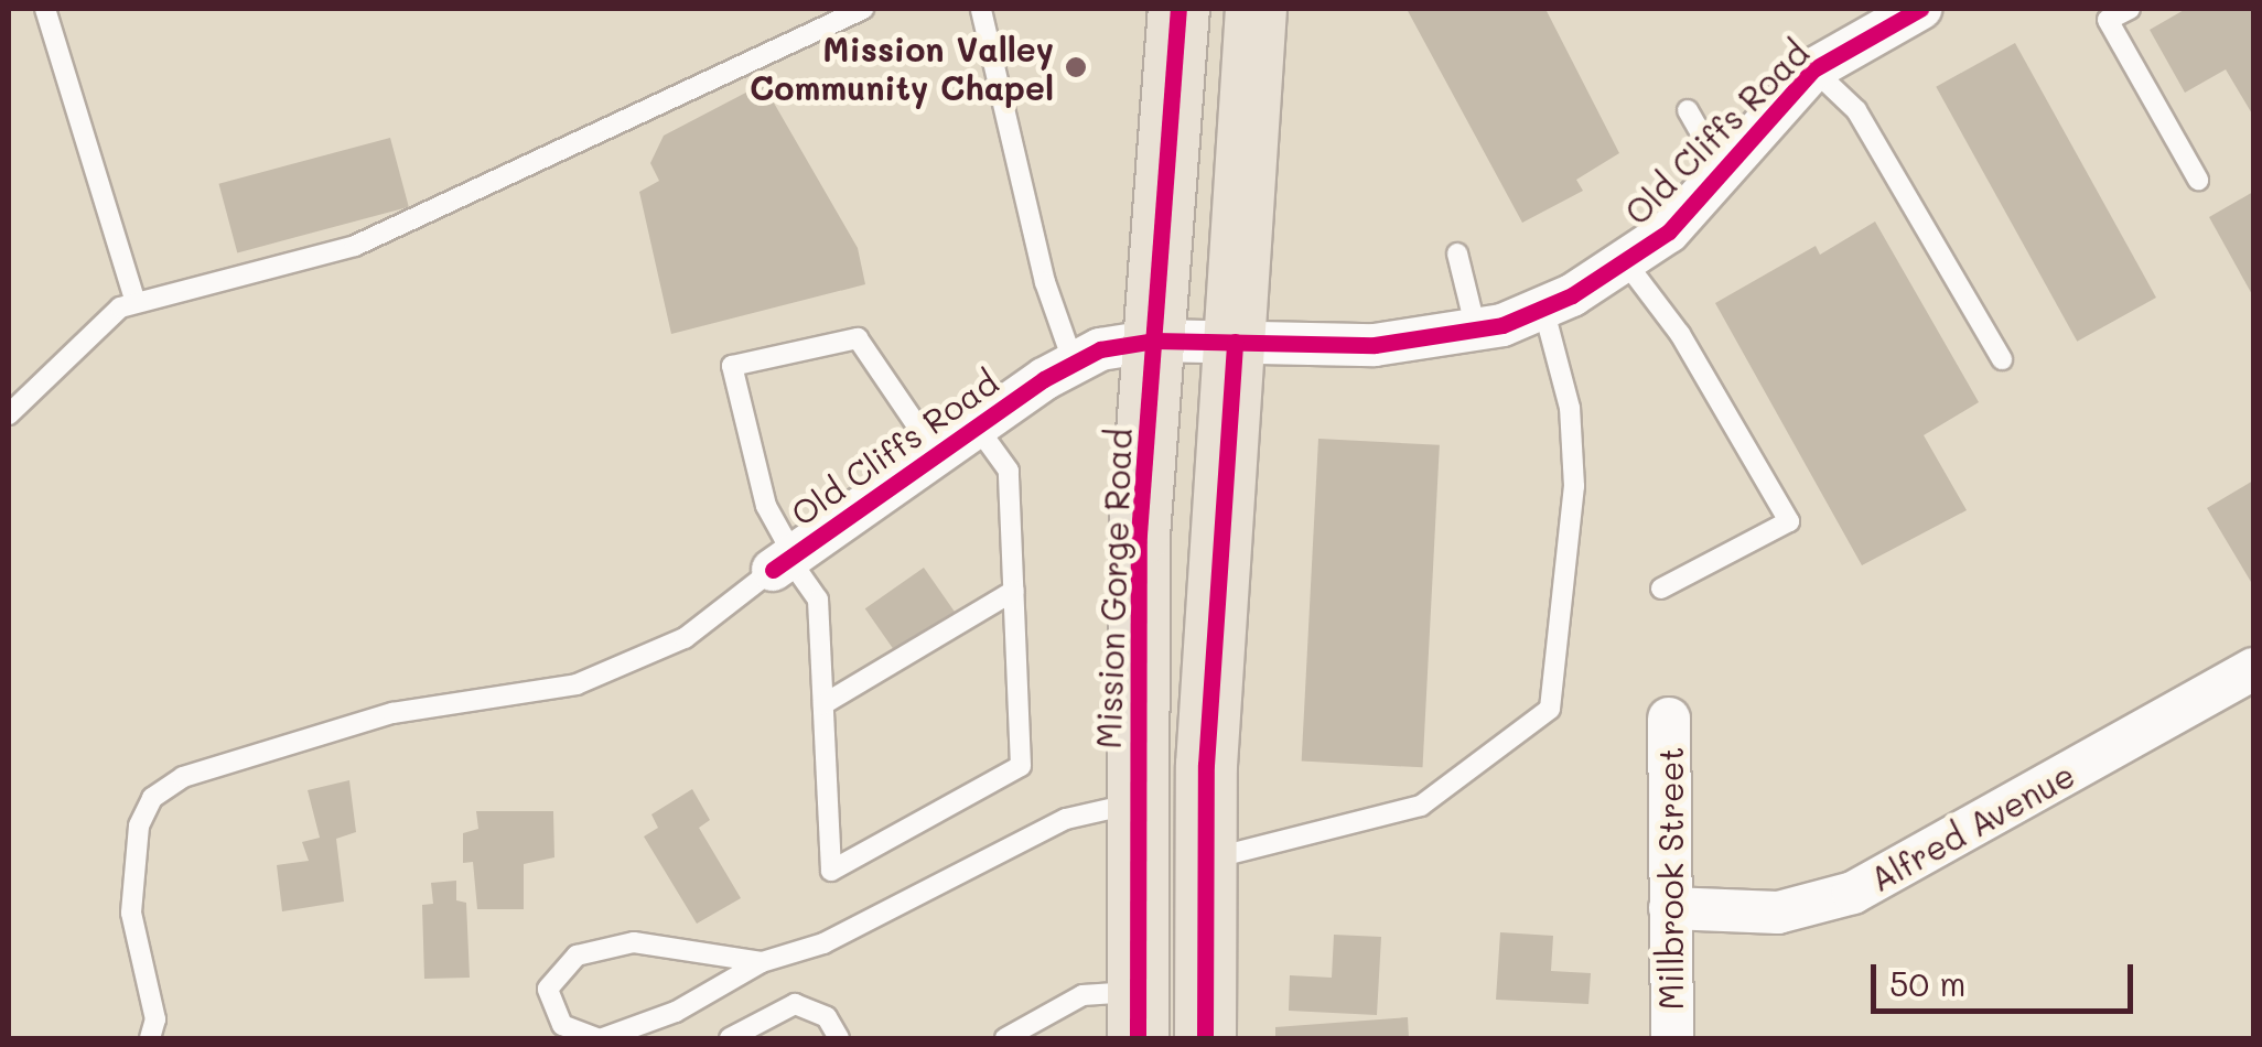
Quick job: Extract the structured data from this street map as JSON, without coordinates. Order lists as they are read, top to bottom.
{
  "streets": {
    "main road": ["Mission Gorge Road"],
    "street": ["Old Cliffs Road", "Alfred Avenue", "Millbrook Street"]
  },
  "crossings": [
    ["Old Cliffs Road", "Mission Gorge Road"],
    ["Alfred Avenue", "Millbrook Street"]
  ],
  "places": ["Mission Valley Community Chapel"],
  "scale_bar": "50 m"
}
